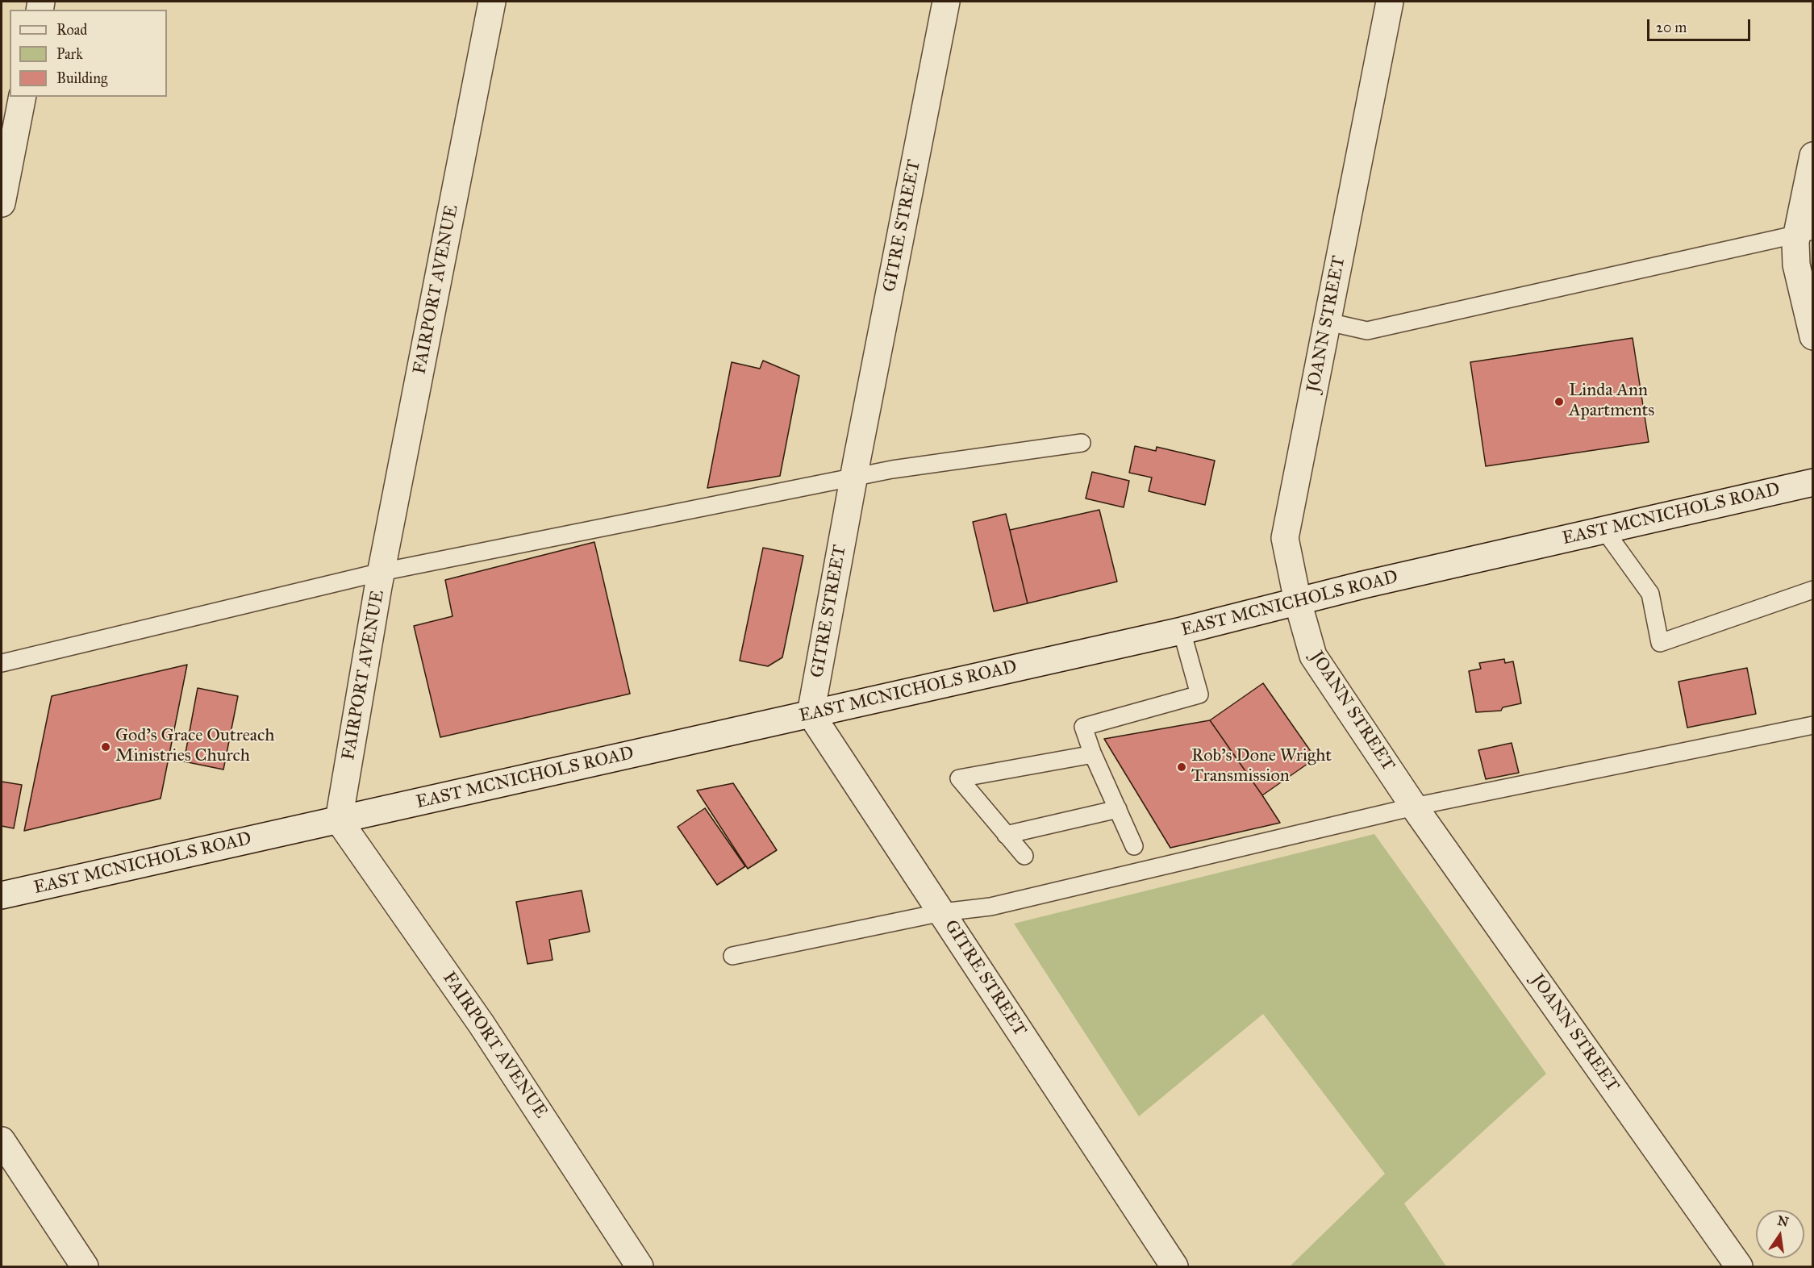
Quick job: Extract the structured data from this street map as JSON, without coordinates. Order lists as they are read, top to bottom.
{
  "streets": {
    "street": [
      "GITRE STREET",
      "FAIRPORT AVENUE",
      "JOANN STREET",
      "EAST MCNICHOLS ROAD"
    ]
  },
  "crossings": [
    ["GITRE STREET", "EAST MCNICHOLS ROAD"],
    ["FAIRPORT AVENUE", "EAST MCNICHOLS ROAD"],
    ["JOANN STREET", "EAST MCNICHOLS ROAD"]
  ],
  "places": ["Linda Ann Apartments", "God's Grace Outreach Ministries Church", "Rob's Done Wright Transmission"],
  "legend": ["Road", "Park", "Building"],
  "scale_bar": "20 m",
  "north": "top"
}
